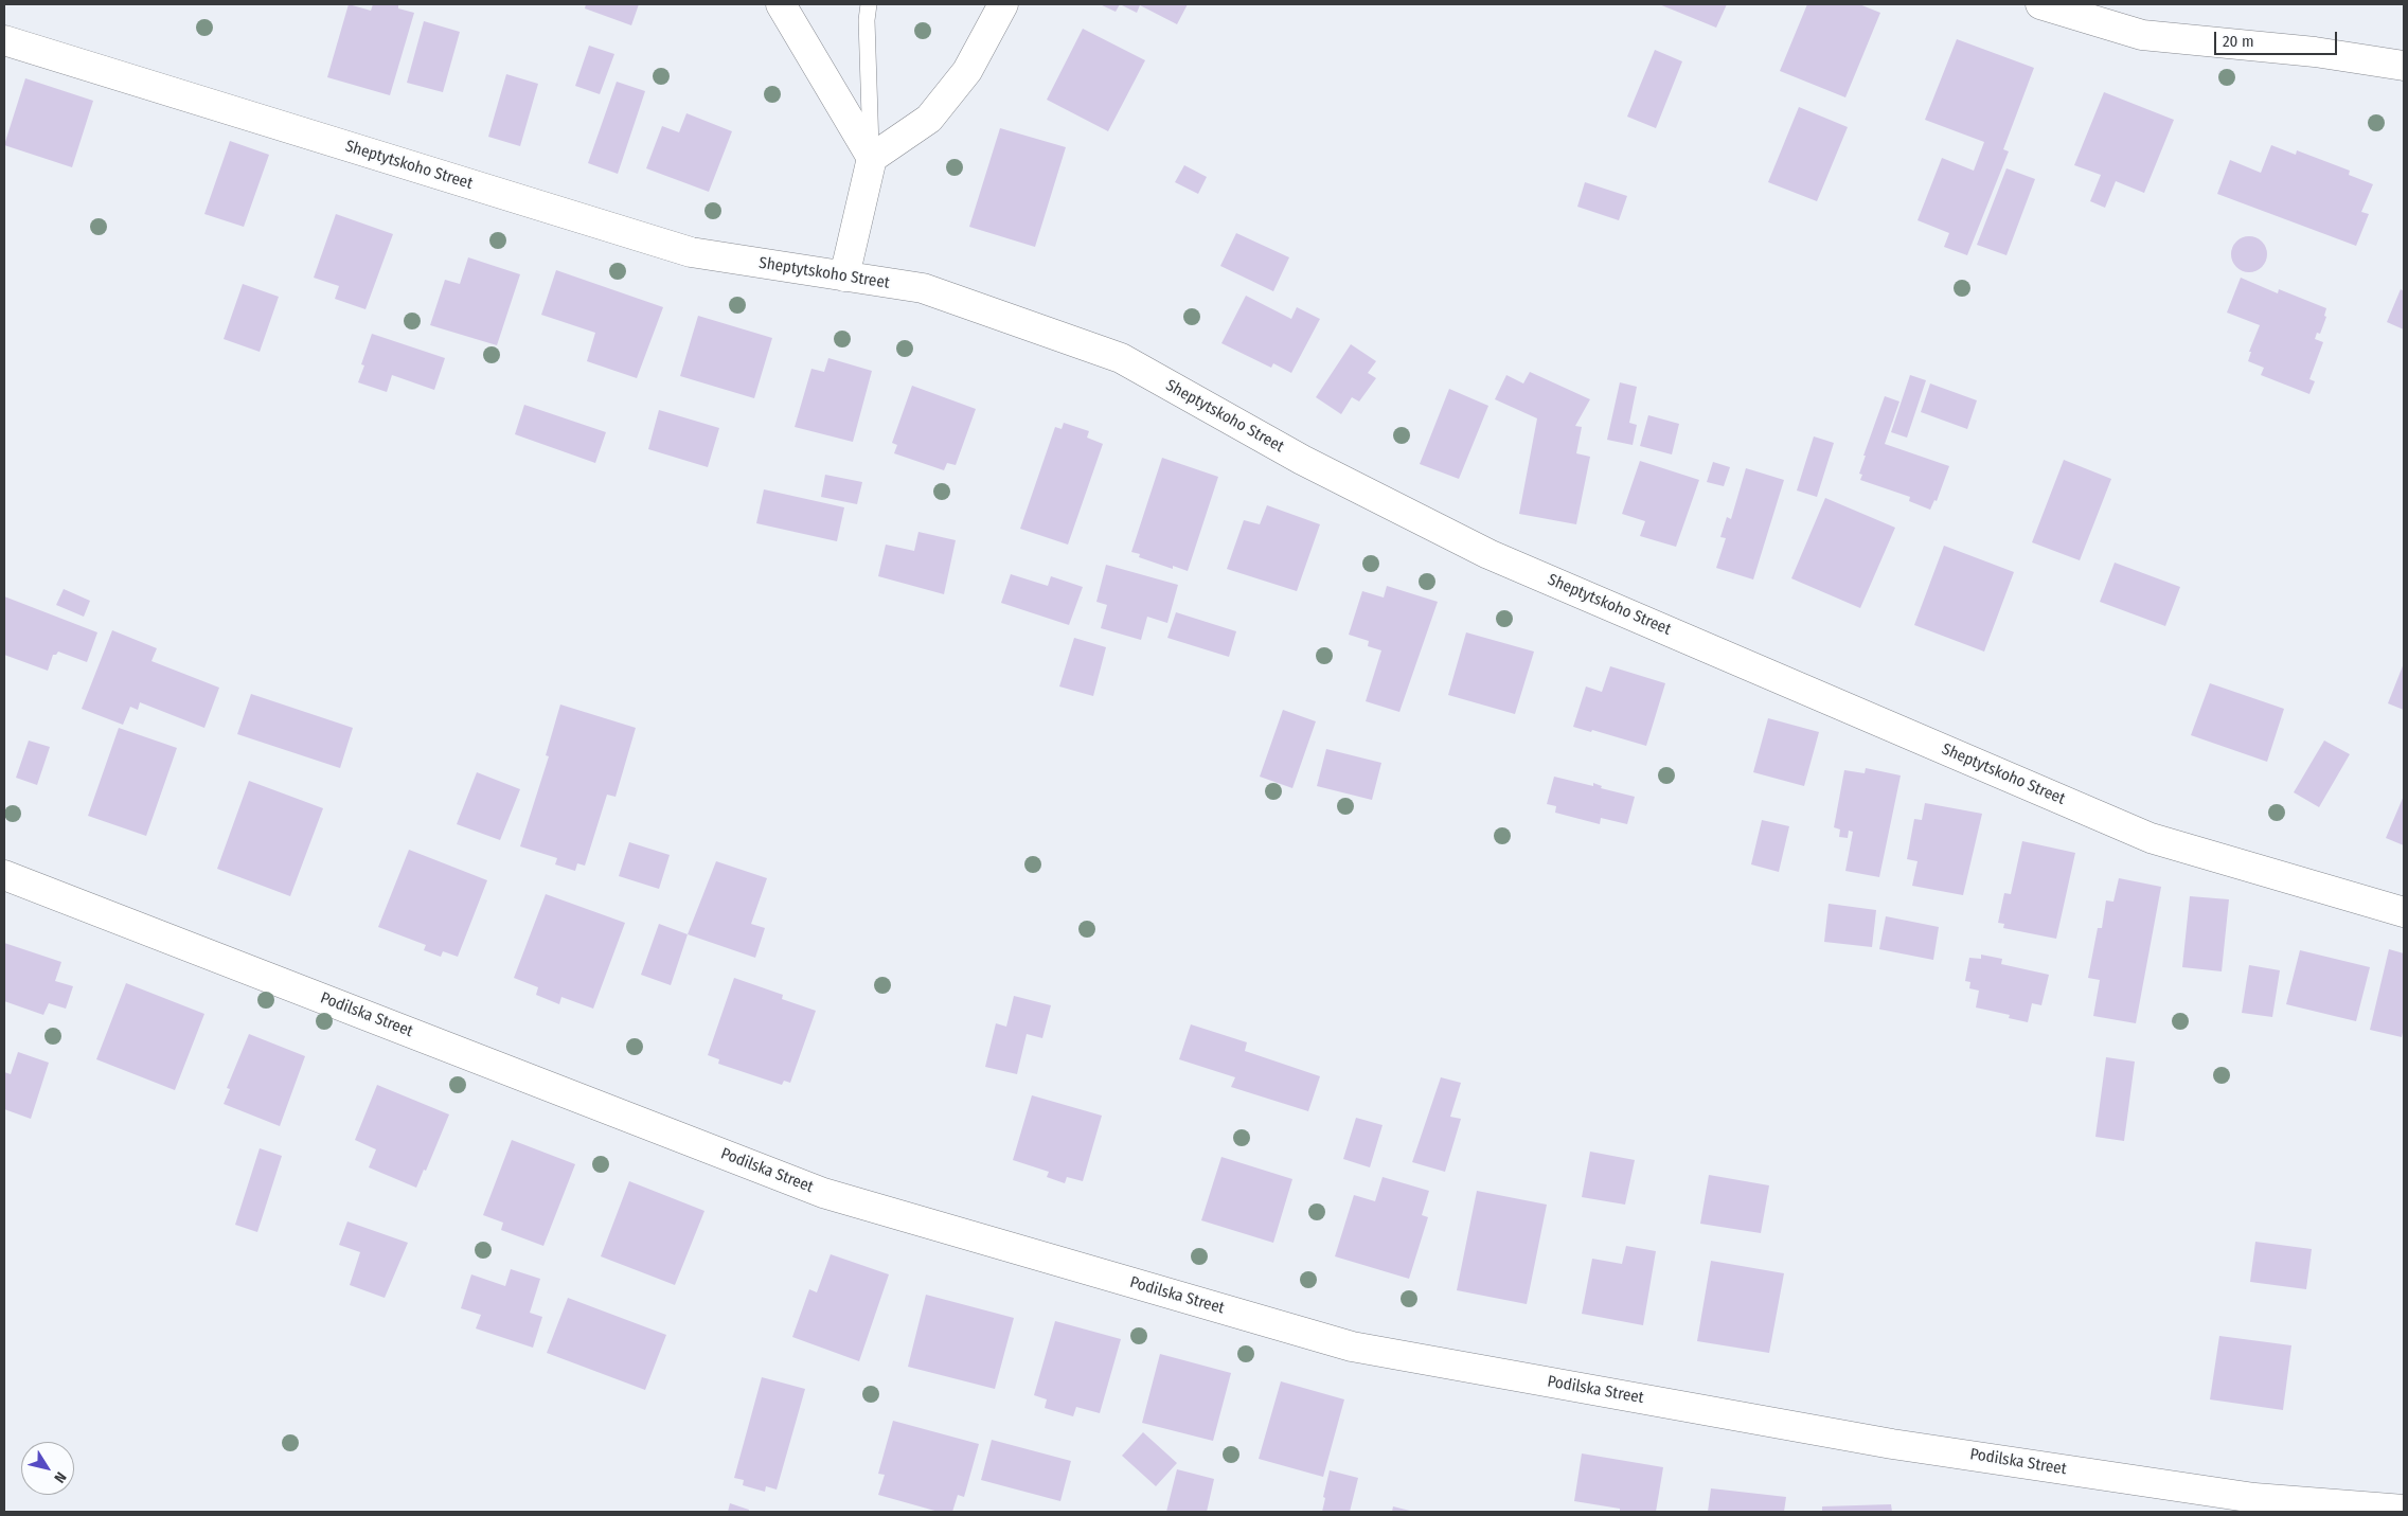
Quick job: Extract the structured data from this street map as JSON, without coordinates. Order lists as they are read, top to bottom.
{
  "streets": {
    "street": ["Sheptytskoho Street", "Podilska Street"]
  },
  "scale_bar": "20 m",
  "north": "bottom right"
}
